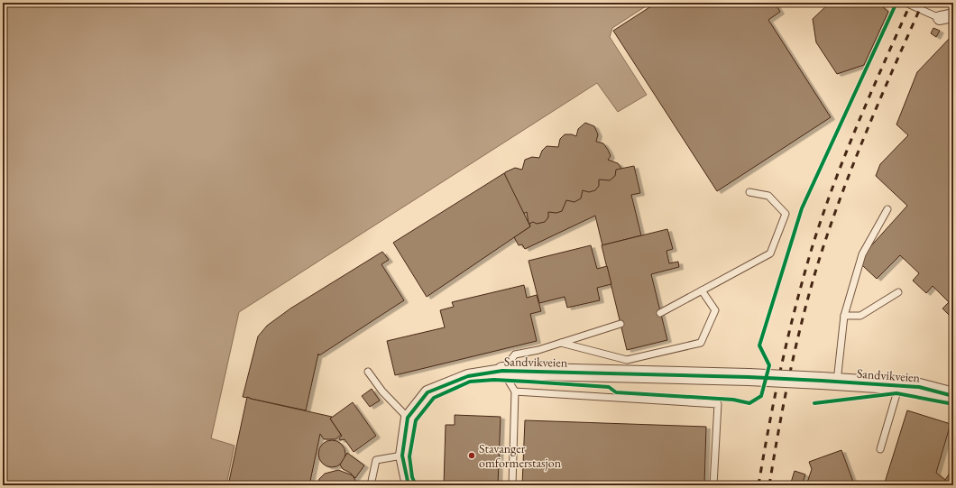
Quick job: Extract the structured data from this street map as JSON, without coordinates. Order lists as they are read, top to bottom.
{
  "streets": {
    "street": ["Sandvikveien"]
  },
  "places": ["Stavanger omformerstasjon"]
}
